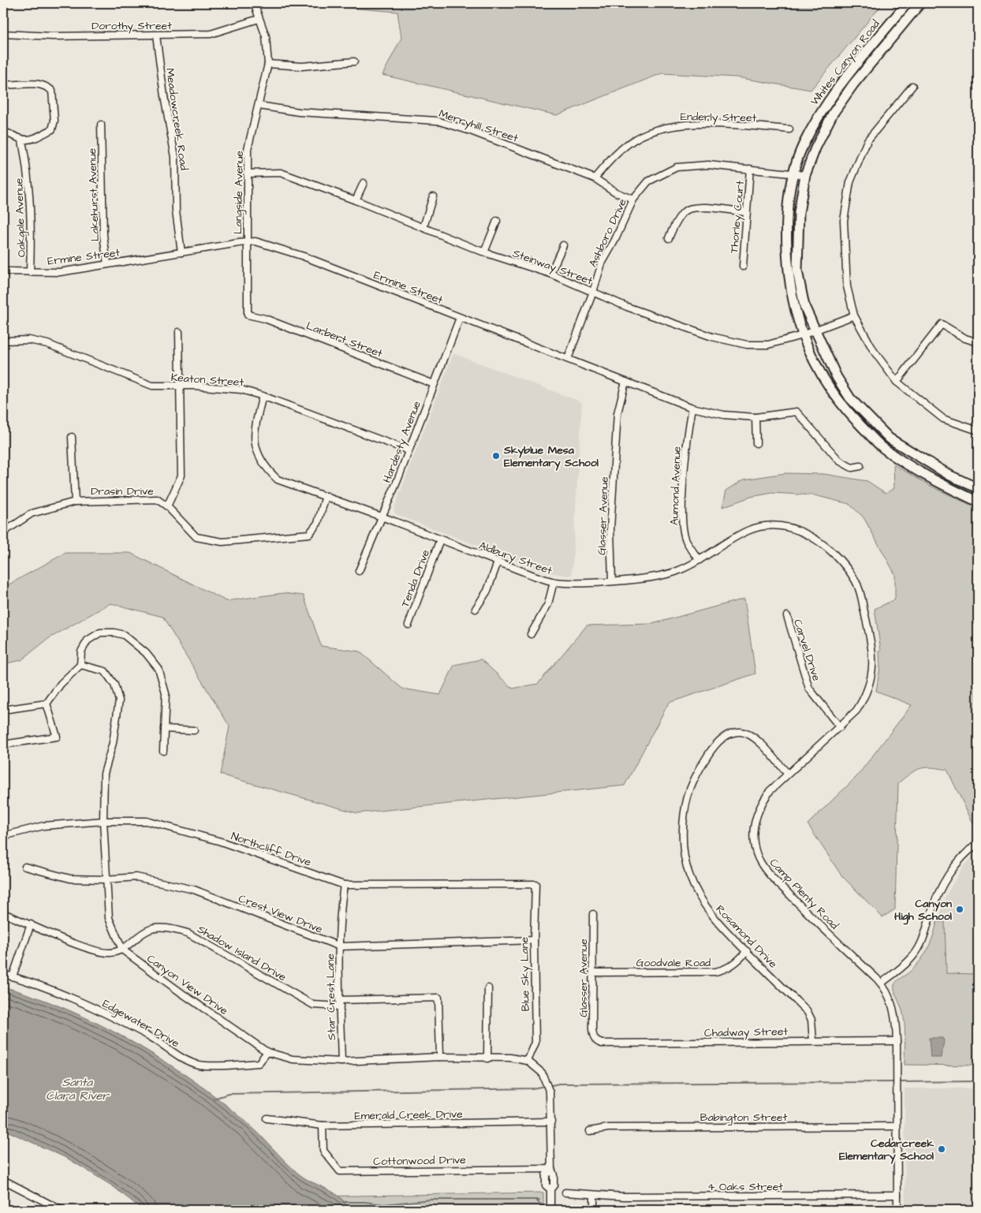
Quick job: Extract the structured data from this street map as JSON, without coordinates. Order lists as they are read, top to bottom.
{
  "streets": {
    "main road": ["Whites Canyon Road"],
    "street": [
      "Dorothy Street",
      "Enderly Street",
      "Meadowcreek Road",
      "Merryhill Street",
      "Langside Avenue",
      "Lakehurst Avenue",
      "Thorley Court",
      "Oakgale Avenue",
      "Ashboro Drive",
      "Ermine Street",
      "Steinway Street",
      "Larbert Street",
      "Keaton Street",
      "Hardesty Avenue",
      "Aumond Avenue",
      "Drasin Drive",
      "Glasser Avenue",
      "Aldbury Street",
      "Tenda Drive",
      "Carvel Drive",
      "Northcliff Drive",
      "Camp Plenty Road",
      "Crest View Drive",
      "Rosamond Drive",
      "Shadow Island Drive",
      "Goodvale Road",
      "Blue Sky Lane",
      "Canyon View Drive",
      "Star Crest Lane",
      "Edgewater Drive",
      "Chadway Street",
      "Emerald Creek Drive",
      "Babington Street",
      "Cottonwood Drive",
      "4 Oaks Street"
    ]
  },
  "crossings": [
    ["Dorothy Street", "Meadowcreek Road"],
    ["Dorothy Street", "Langside Avenue"],
    ["Whites Canyon Road", "Ashboro Drive"],
    ["Whites Canyon Road", "Steinway Street"],
    ["Enderly Street", "Merryhill Street"],
    ["Meadowcreek Road", "Ermine Street"],
    ["Merryhill Street", "Langside Avenue"],
    ["Merryhill Street", "Ashboro Drive"],
    ["Langside Avenue", "Ermine Street"],
    ["Langside Avenue", "Steinway Street"],
    ["Langside Avenue", "Larbert Street"],
    ["Lakehurst Avenue", "Ermine Street"],
    ["Thorley Court", "Ashboro Drive"],
    ["Oakgale Avenue", "Ermine Street"],
    ["Ashboro Drive", "Ermine Street"],
    ["Ashboro Drive", "Steinway Street"],
    ["Ermine Street", "Hardesty Avenue"],
    ["Ermine Street", "Aumond Avenue"],
    ["Ermine Street", "Glasser Avenue"],
    ["Larbert Street", "Hardesty Avenue"],
    ["Keaton Street", "Hardesty Avenue"],
    ["Keaton Street", "Aldbury Street"],
    ["Hardesty Avenue", "Aldbury Street"],
    ["Aumond Avenue", "Aldbury Street"],
    ["Drasin Drive", "Aldbury Street"],
    ["Glasser Avenue", "Aldbury Street"],
    ["Glasser Avenue", "Goodvale Road"],
    ["Glasser Avenue", "Chadway Street"],
    ["Aldbury Street", "Tenda Drive"],
    ["Aldbury Street", "Camp Plenty Road"],
    ["Carvel Drive", "Camp Plenty Road"],
    ["Northcliff Drive", "Blue Sky Lane"],
    ["Northcliff Drive", "Star Crest Lane"],
    ["Camp Plenty Road", "Rosamond Drive"],
    ["Camp Plenty Road", "Chadway Street"],
    ["Camp Plenty Road", "Babington Street"],
    ["Camp Plenty Road", "4 Oaks Street"],
    ["Crest View Drive", "Blue Sky Lane"],
    ["Crest View Drive", "Star Crest Lane"],
    ["Rosamond Drive", "Goodvale Road"],
    ["Rosamond Drive", "Chadway Street"],
    ["Shadow Island Drive", "Canyon View Drive"],
    ["Shadow Island Drive", "Star Crest Lane"],
    ["Blue Sky Lane", "Canyon View Drive"],
    ["Canyon View Drive", "Star Crest Lane"],
    ["Canyon View Drive", "Edgewater Drive"],
    ["Emerald Creek Drive", "Cottonwood Drive"]
  ],
  "water": ["Santa Clara River"],
  "places": ["Skyblue Mesa Elementary School", "Canyon High School", "Cedarcreek Elementary School"]
}
